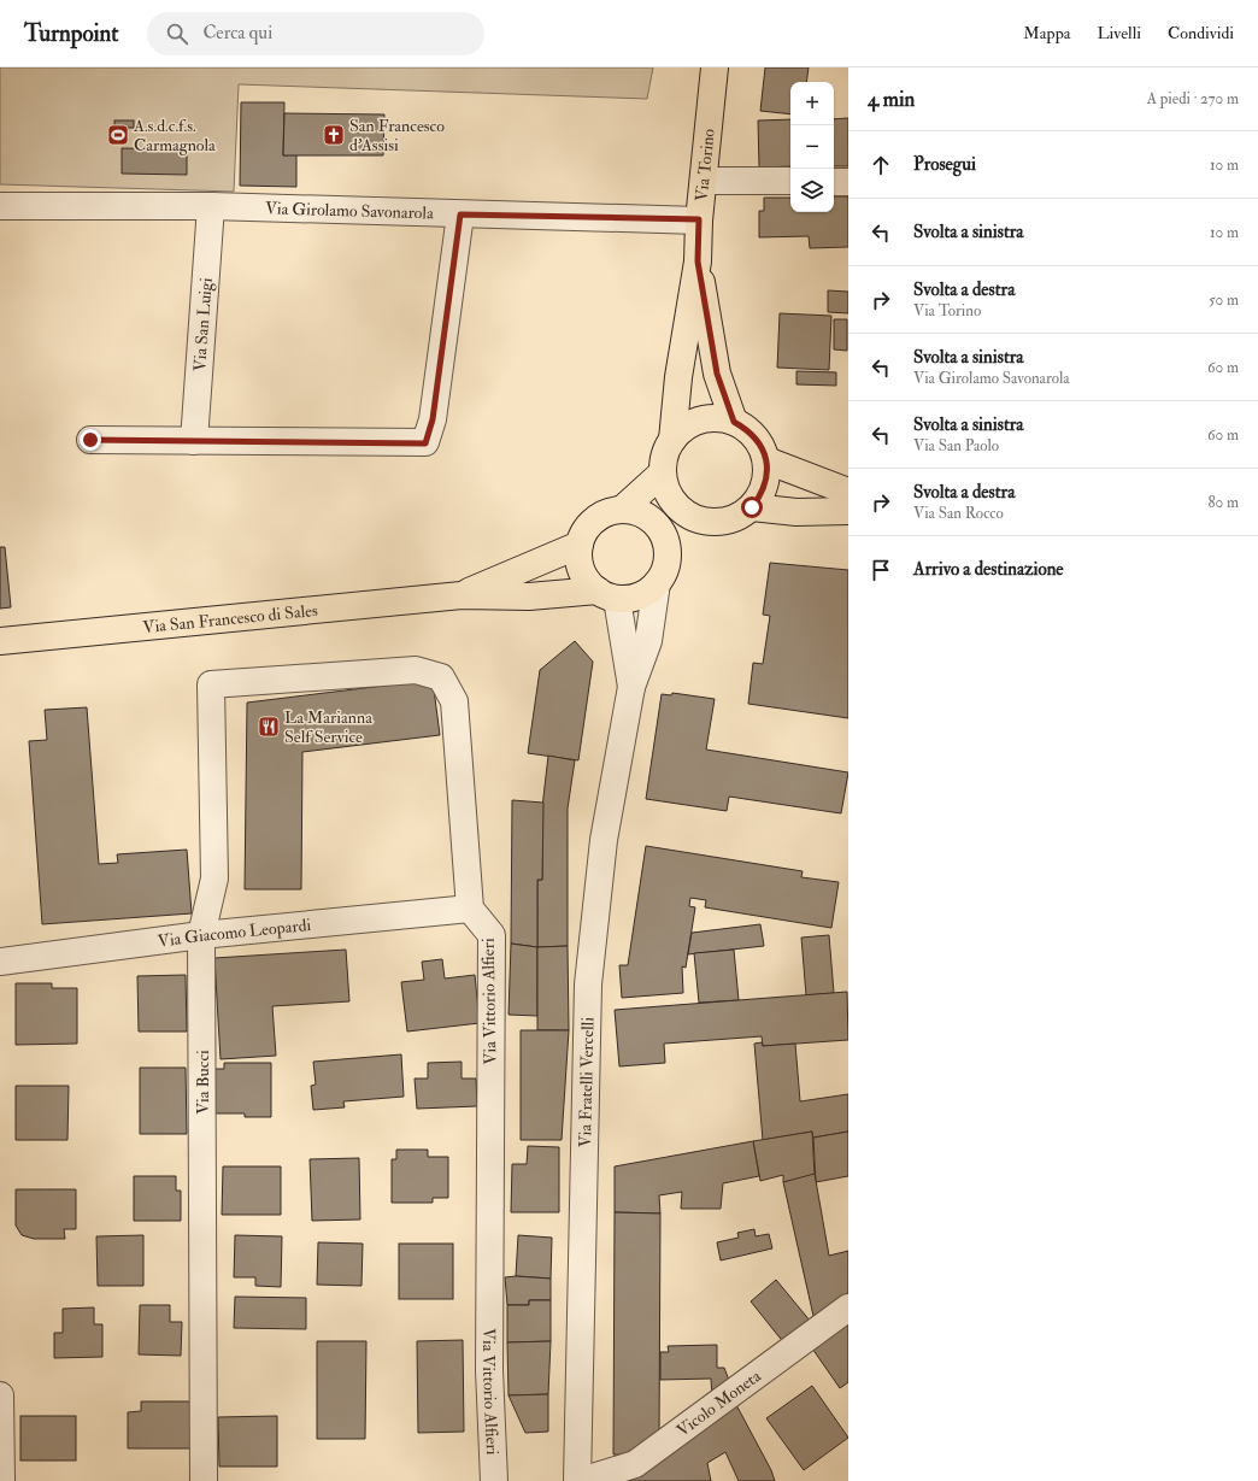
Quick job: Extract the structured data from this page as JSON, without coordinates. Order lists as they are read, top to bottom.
{
  "streets": {
    "main road": ["Via Torino", "Via San Francesco di Sales"],
    "street": [
      "Via Girolamo Savonarola",
      "Via San Luigi",
      "Via Giacomo Leopardi",
      "Via Vittorio Alfieri",
      "Via Bucci",
      "Via Fratelli Vercelli",
      "Vicolo Moneta"
    ]
  },
  "crossings": [
    ["Via Torino", "Via Girolamo Savonarola"],
    ["Via Girolamo Savonarola", "Via San Luigi"],
    ["Via San Francesco di Sales", "Via Fratelli Vercelli"],
    ["Via Giacomo Leopardi", "Via Vittorio Alfieri"],
    ["Via Giacomo Leopardi", "Via Bucci"],
    ["Via Vittorio Alfieri", "Via Bucci"],
    ["Via Fratelli Vercelli", "Vicolo Moneta"]
  ],
  "places": {
    "sports": ["A.s.d.c.f.s. Carmagnola"],
    "church": ["San Francesco d'Assisi"],
    "restaurant": ["La Marianna Self Service"]
  },
  "page": {
    "header": "Turnpoint",
    "search": "Cerca qui",
    "nav": ["Mappa", "Livelli", "Condividi"],
    "heading": ["4 min", "A piedi · 270 m"],
    "map_buttons": ["+", "−"],
    "list": [
      ["Prosegui", "10 m"],
      ["Svolta a sinistra", "10 m"],
      ["Svolta a destra", "Via Torino", "50 m"],
      ["Svolta a sinistra", "Via Girolamo Savonarola", "60 m"],
      ["Svolta a sinistra", "Via San Paolo", "60 m"],
      ["Svolta a destra", "Via San Rocco", "80 m"],
      "Arrivo a destinazione"
    ]
  }
}
